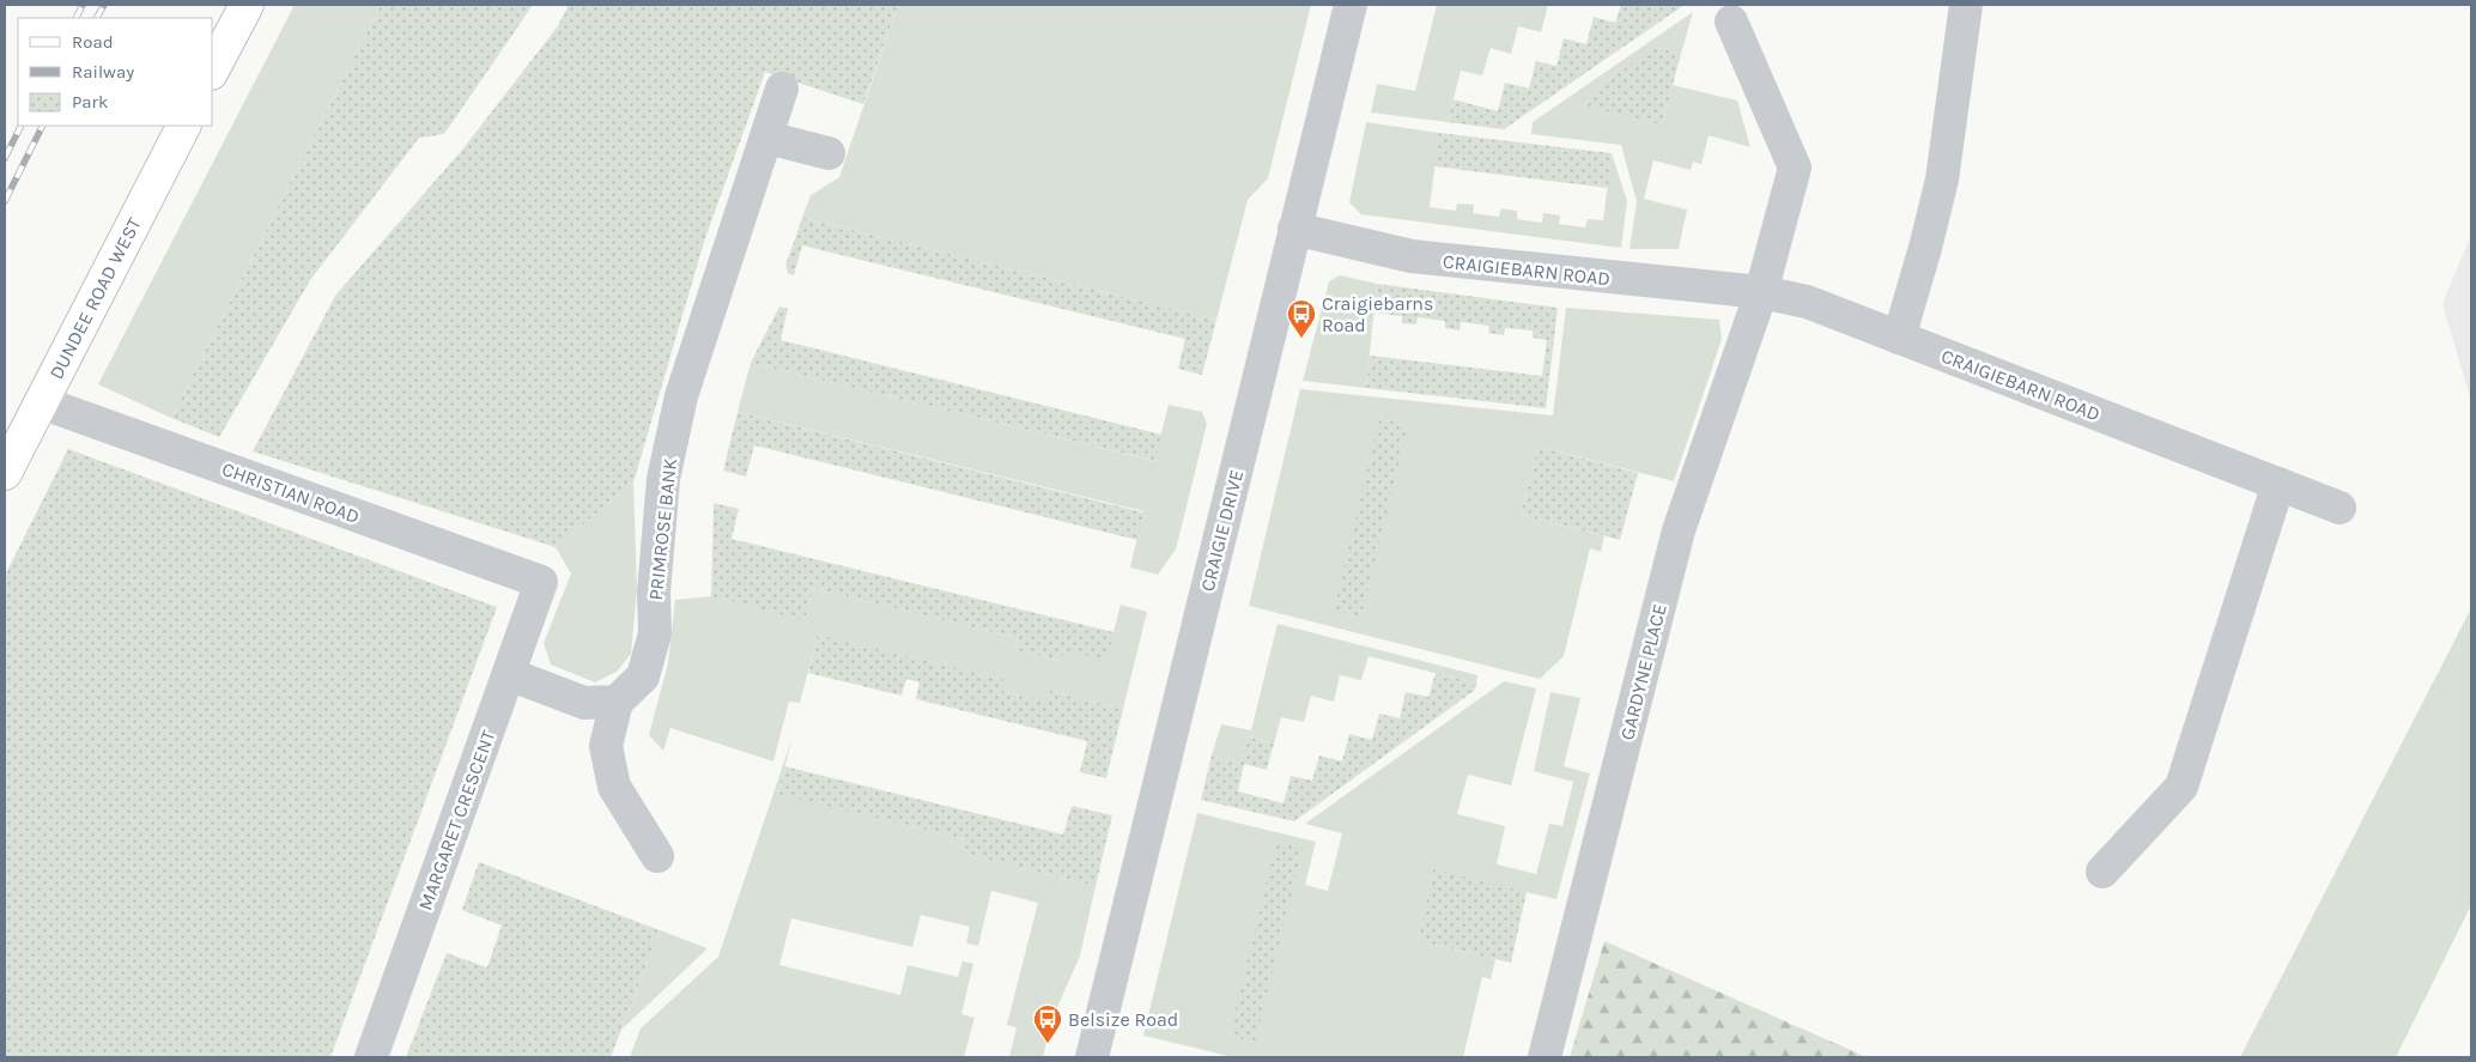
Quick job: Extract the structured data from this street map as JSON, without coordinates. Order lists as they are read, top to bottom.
{
  "streets": {
    "main road": ["DUNDEE ROAD WEST"],
    "street": [
      "CRAIGIEBARN ROAD",
      "CHRISTIAN ROAD",
      "PRIMROSE BANK",
      "CRAIGIE DRIVE",
      "GARDYNE PLACE",
      "MARGARET CRESCENT"
    ]
  },
  "crossings": [
    ["CRAIGIEBARN ROAD", "CRAIGIE DRIVE"],
    ["CRAIGIEBARN ROAD", "GARDYNE PLACE"],
    ["DUNDEE ROAD WEST", "CHRISTIAN ROAD"],
    ["CHRISTIAN ROAD", "MARGARET CRESCENT"]
  ],
  "places": {
    "bus stop": ["Craigiebarns Road", "Belsize Road"]
  },
  "legend": ["Road", "Railway", "Park"]
}
